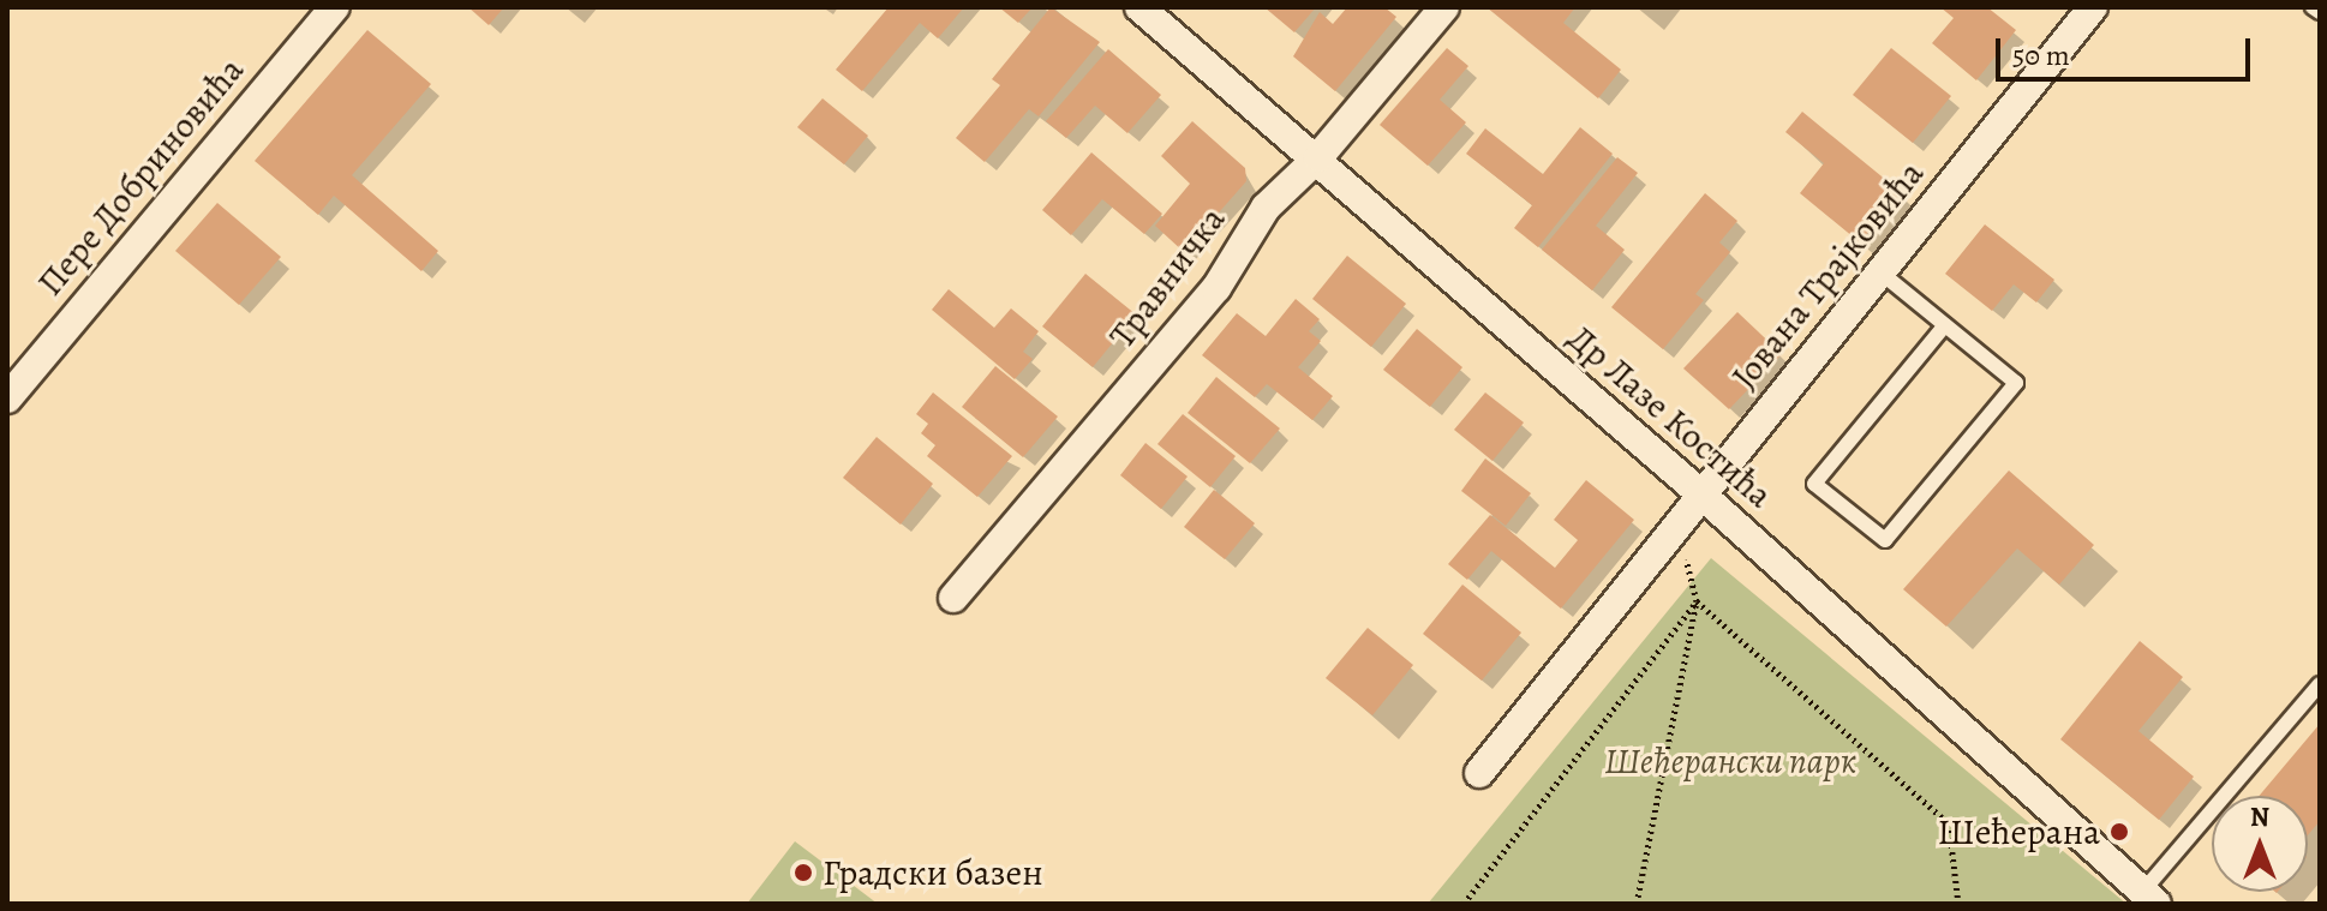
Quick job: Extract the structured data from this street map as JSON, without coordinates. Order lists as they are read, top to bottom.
{
  "streets": {
    "street": [
      "Пере Добриновића",
      "Јована Трајковића",
      "Травничка",
      "Др Лазе Костића"
    ]
  },
  "crossings": [
    ["Јована Трајковића", "Др Лазе Костића"],
    ["Травничка", "Др Лазе Костића"]
  ],
  "parks": ["Шећерански парк"],
  "places": ["Шећерана", "Градски базен"],
  "scale_bar": "50 m",
  "north": "top"
}
